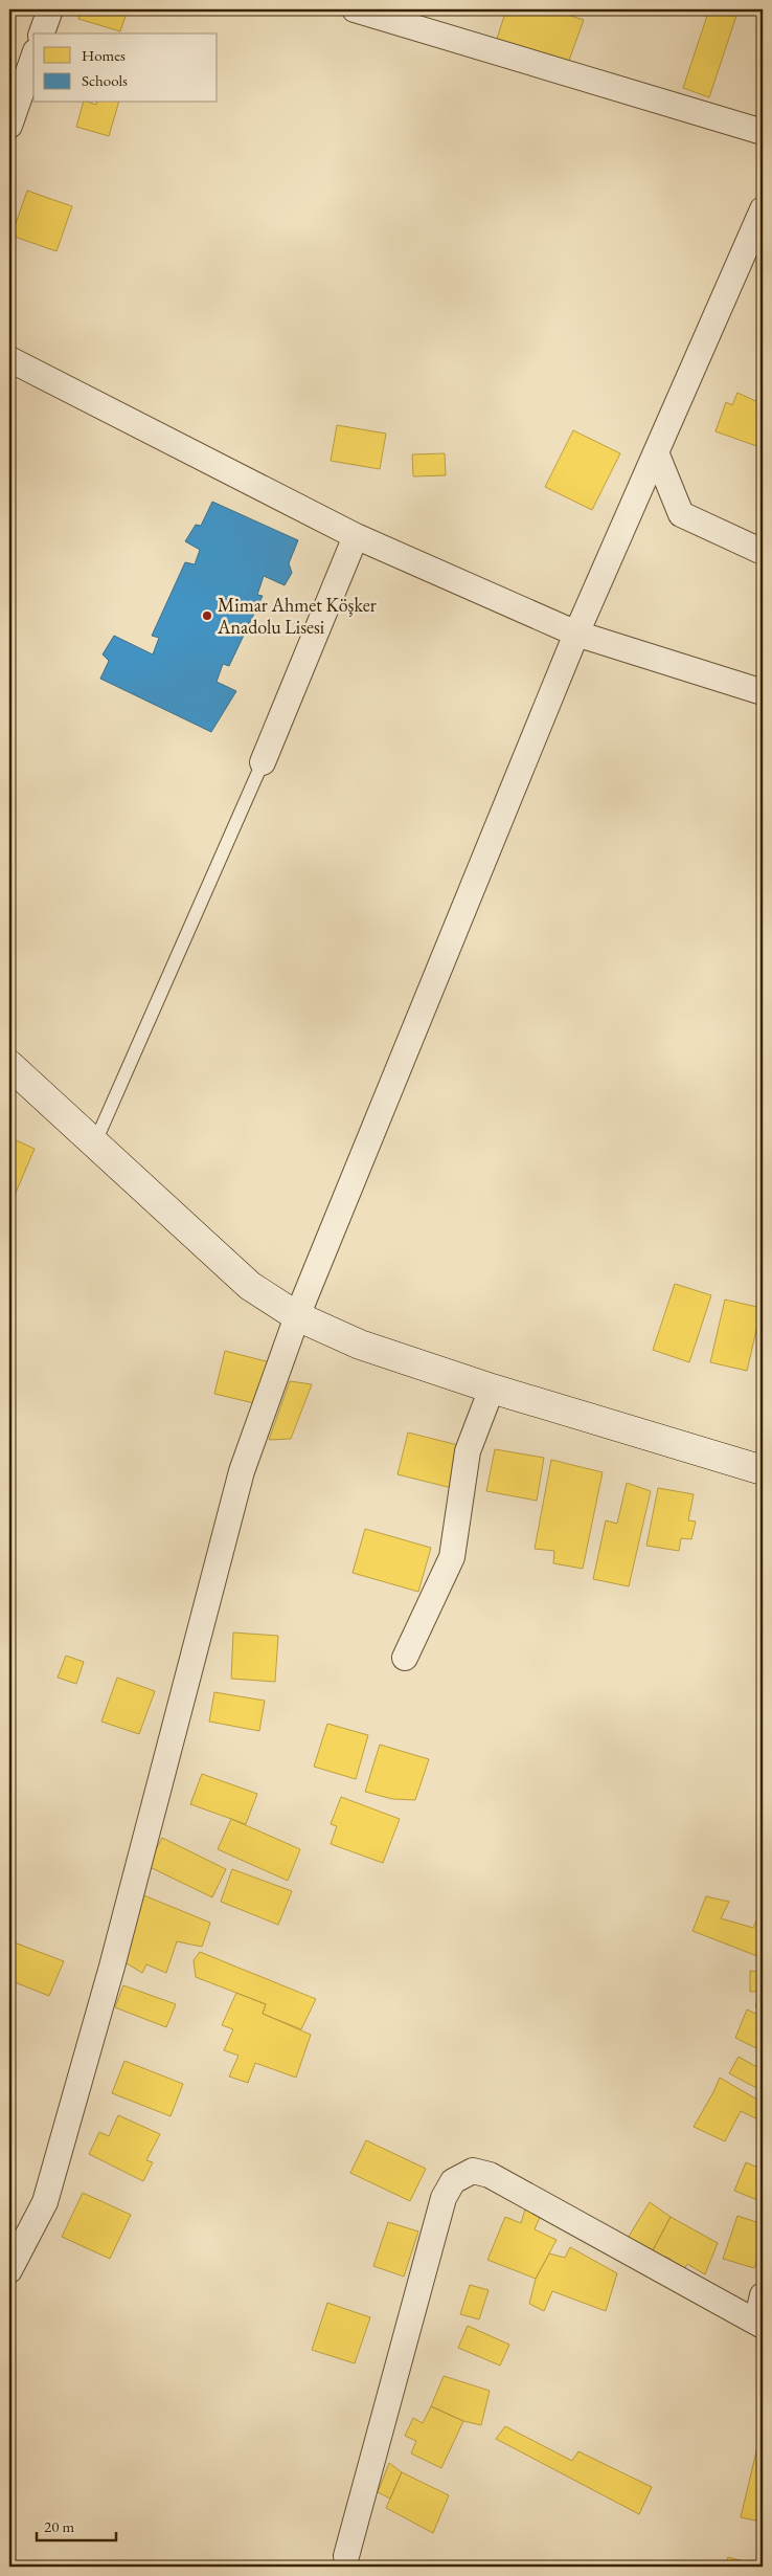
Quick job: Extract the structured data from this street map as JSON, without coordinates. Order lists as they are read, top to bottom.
{
  "places": ["Mimar Ahmet Köşker Anadolu Lisesi"],
  "legend": ["Homes", "Schools"],
  "scale_bar": "20 m"
}
